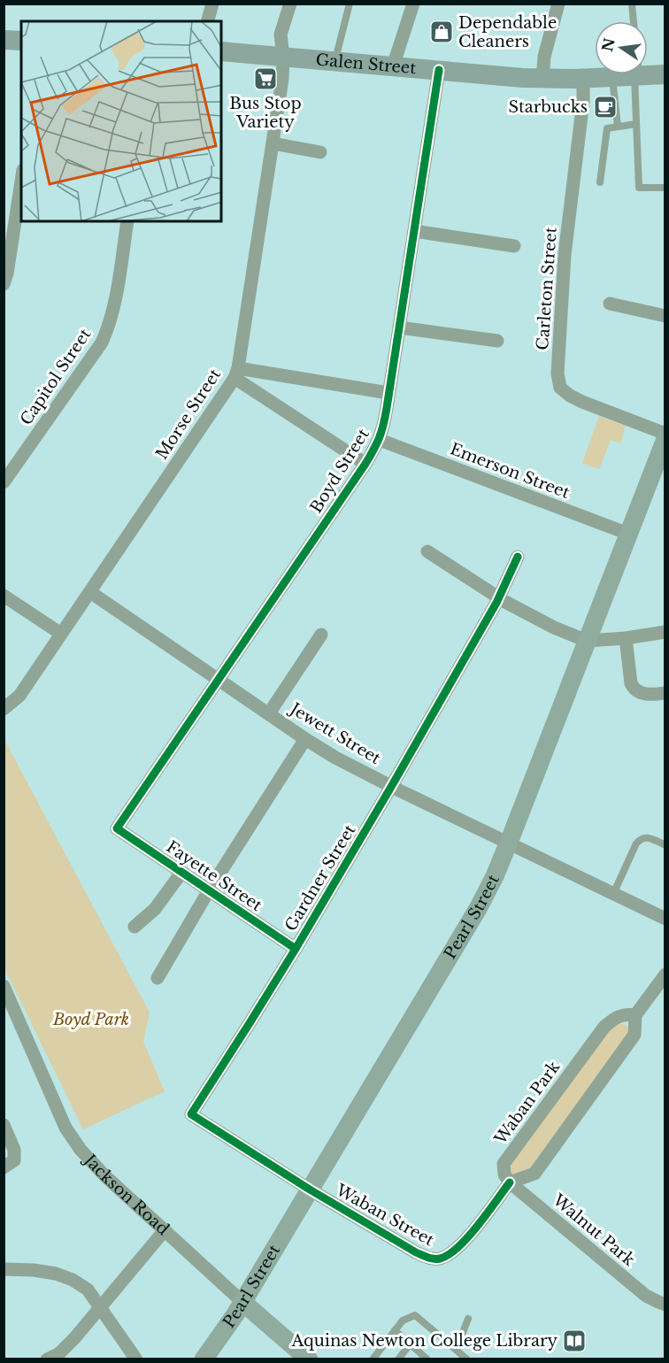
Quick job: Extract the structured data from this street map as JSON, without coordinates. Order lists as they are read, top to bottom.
{
  "streets": {
    "main road": ["Galen Street"],
    "street": [
      "Carleton Street",
      "Capitol Street",
      "Morse Street",
      "Boyd Street",
      "Emerson Street",
      "Jewett Street",
      "Fayette Street",
      "Gardner Street",
      "Pearl Street",
      "Waban Park",
      "Jackson Road",
      "Waban Street",
      "Walnut Park"
    ]
  },
  "crossings": [
    ["Galen Street", "Carleton Street"],
    ["Galen Street", "Morse Street"],
    ["Galen Street", "Boyd Street"],
    ["Morse Street", "Jewett Street"],
    ["Boyd Street", "Emerson Street"],
    ["Boyd Street", "Jewett Street"],
    ["Boyd Street", "Fayette Street"],
    ["Emerson Street", "Pearl Street"],
    ["Jewett Street", "Gardner Street"],
    ["Jewett Street", "Pearl Street"],
    ["Fayette Street", "Gardner Street"],
    ["Gardner Street", "Pearl Street"],
    ["Gardner Street", "Waban Street"],
    ["Pearl Street", "Jackson Road"],
    ["Pearl Street", "Waban Street"],
    ["Waban Park", "Waban Street"],
    ["Waban Park", "Walnut Park"],
    ["Waban Street", "Walnut Park"]
  ],
  "parks": ["Boyd Park"],
  "places": {
    "shop": ["Dependable Cleaners"],
    "supermarket": ["Bus Stop Variety"],
    "cafe": ["Starbucks"],
    "library": ["Aquinas Newton College Library"]
  },
  "north": "left"
}
